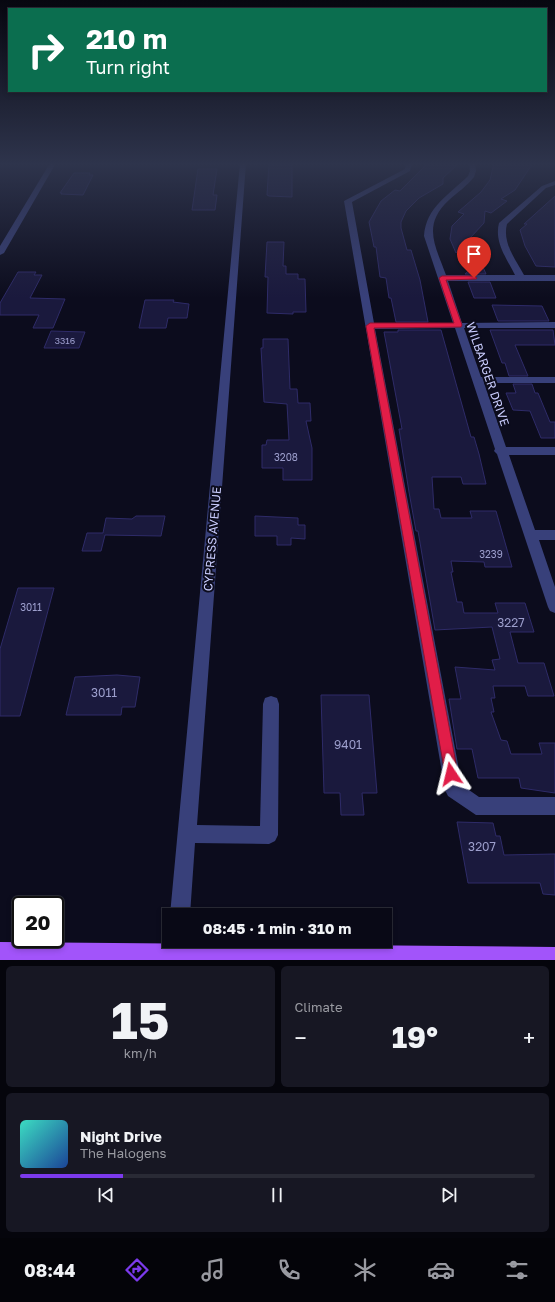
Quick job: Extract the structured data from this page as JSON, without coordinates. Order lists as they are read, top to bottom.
{
  "streets": {
    "street": ["WILBARGER DRIVE", "CYPRESS AVENUE"]
  },
  "house_numbers": [
    "3316",
    "3208",
    "3239",
    "3011",
    "3227",
    "3011",
    "9401",
    "3207"
  ],
  "page": {
    "turn": ["210 m", "Turn right"],
    "limit": "20",
    "trip": "08:45 · 1 min · 310 m",
    "tile": [
      ["15", "km/h"],
      "Climate"
    ],
    "heat": ["−", "19°", "+"],
    "song": ["Night Drive", "The Halogens"],
    "tabs": "08:44"
  }
}
